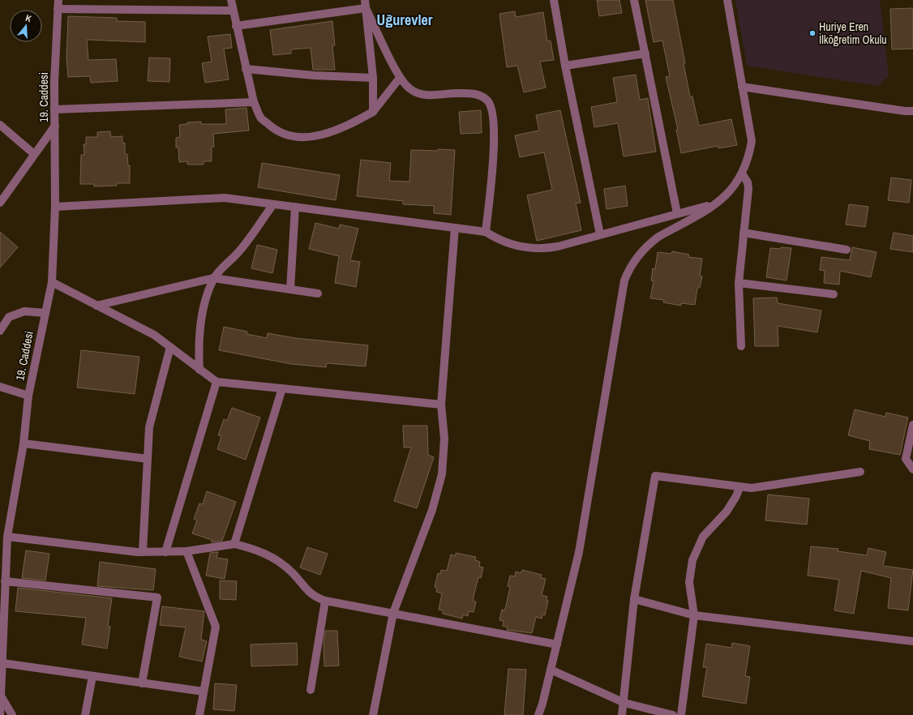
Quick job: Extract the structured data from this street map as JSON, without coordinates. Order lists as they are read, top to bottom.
{
  "streets": {
    "street": ["19. Caddesi"]
  },
  "districts": ["Uğurevler"],
  "places": ["Huriye Eren İlköğretim Okulu"],
  "north": "top"
}
